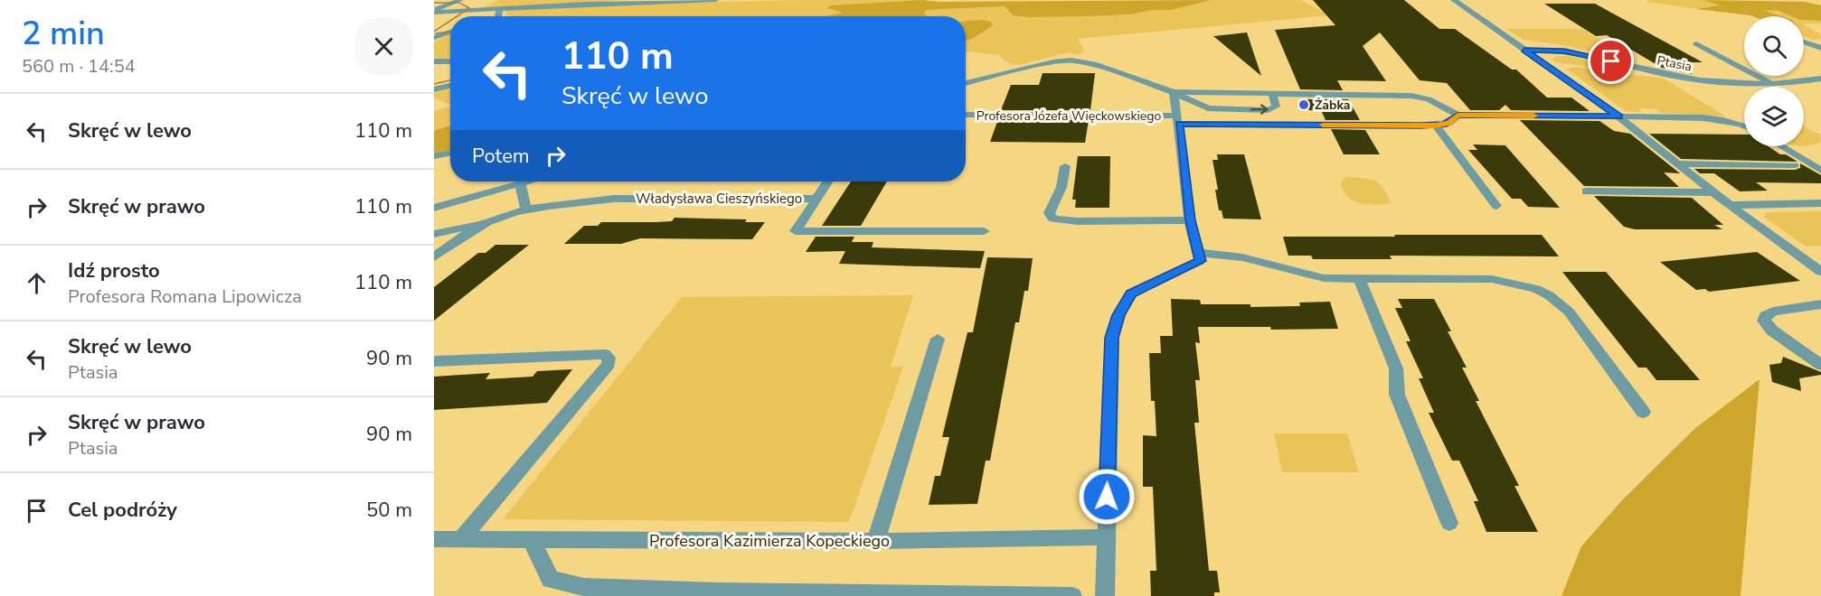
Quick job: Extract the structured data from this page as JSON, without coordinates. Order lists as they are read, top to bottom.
{
  "streets": {
    "street": [
      "Ptasia",
      "Profesora Józefa Więckowskiego",
      "Władysława Cieszyńskiego",
      "Profesora Kazimierza Kopeckiego"
    ]
  },
  "places": ["Żabka"],
  "page": {
    "heading": ["2 min", "560 m · 14:54"],
    "turn": ["110 m", "Skręć w lewo"],
    "list": [
      {
        "name": "Skręć w lewo",
        "value": "110 m"
      },
      {
        "name": "Skręć w prawo",
        "value": "110 m"
      },
      {
        "name": "Idź prosto",
        "note": "Profesora Romana Lipowicza",
        "value": "110 m"
      },
      {
        "name": "Skręć w lewo",
        "note": "Ptasia",
        "value": "90 m"
      },
      {
        "name": "Skręć w prawo",
        "note": "Ptasia",
        "value": "90 m"
      },
      {
        "name": "Cel podróży",
        "value": "50 m"
      }
    ],
    "then": "Potem"
  }
}
